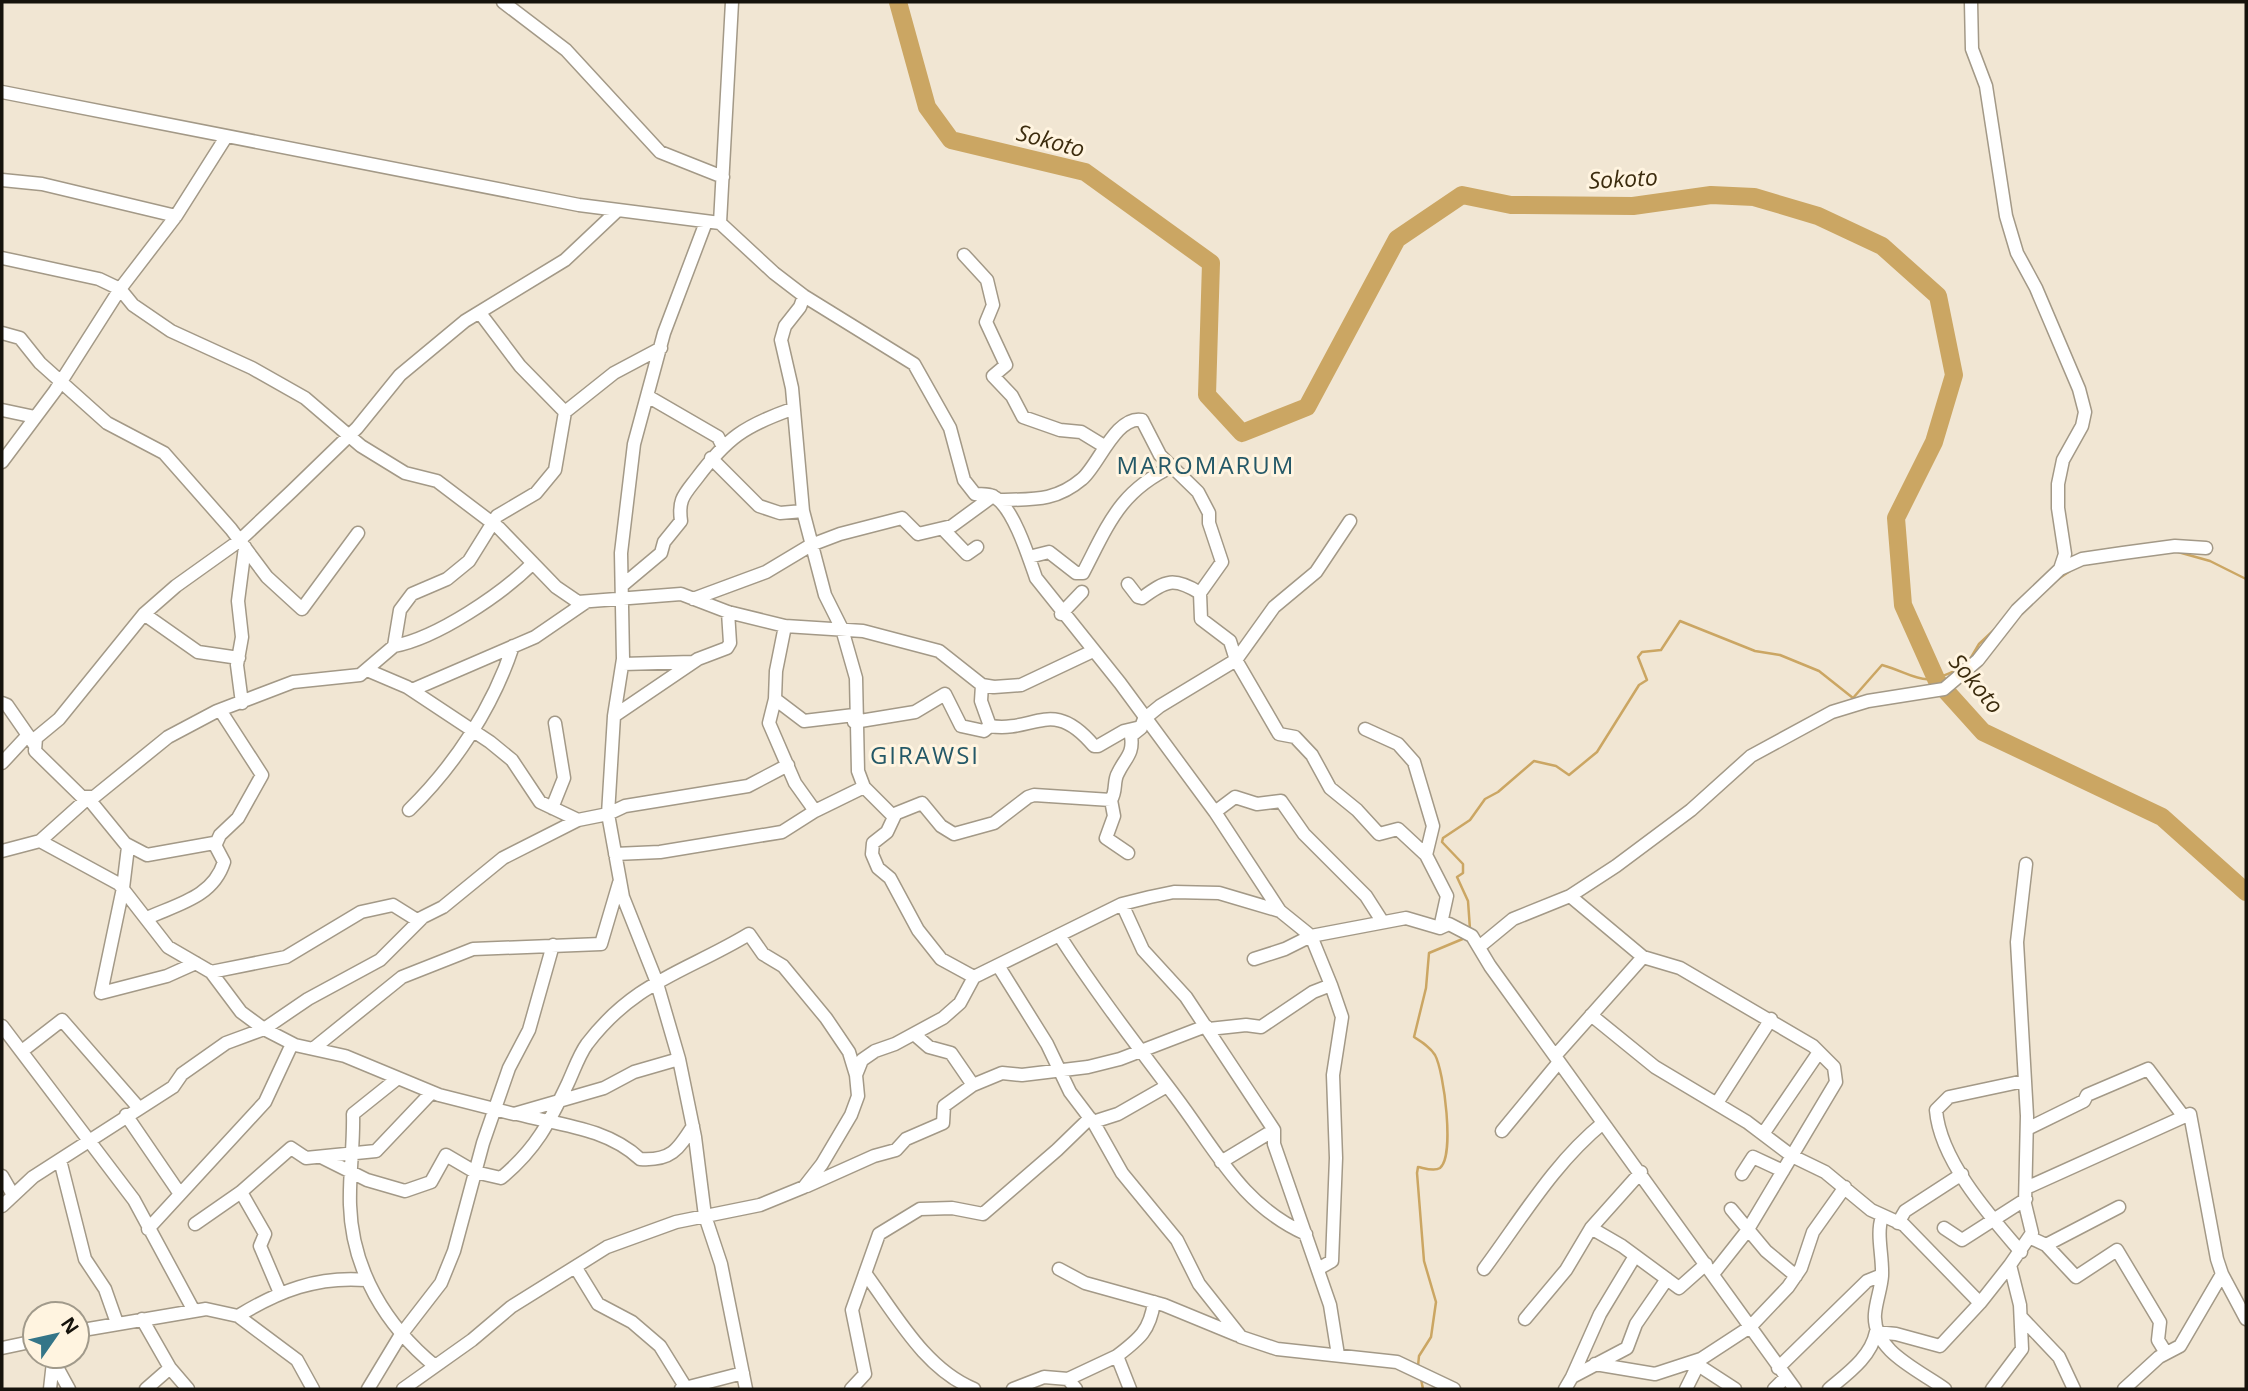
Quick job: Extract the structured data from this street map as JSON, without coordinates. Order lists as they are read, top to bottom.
{
  "districts": ["MAROMARUM", "GIRAWSI"],
  "water": ["Sokoto"],
  "north": "top right"
}
